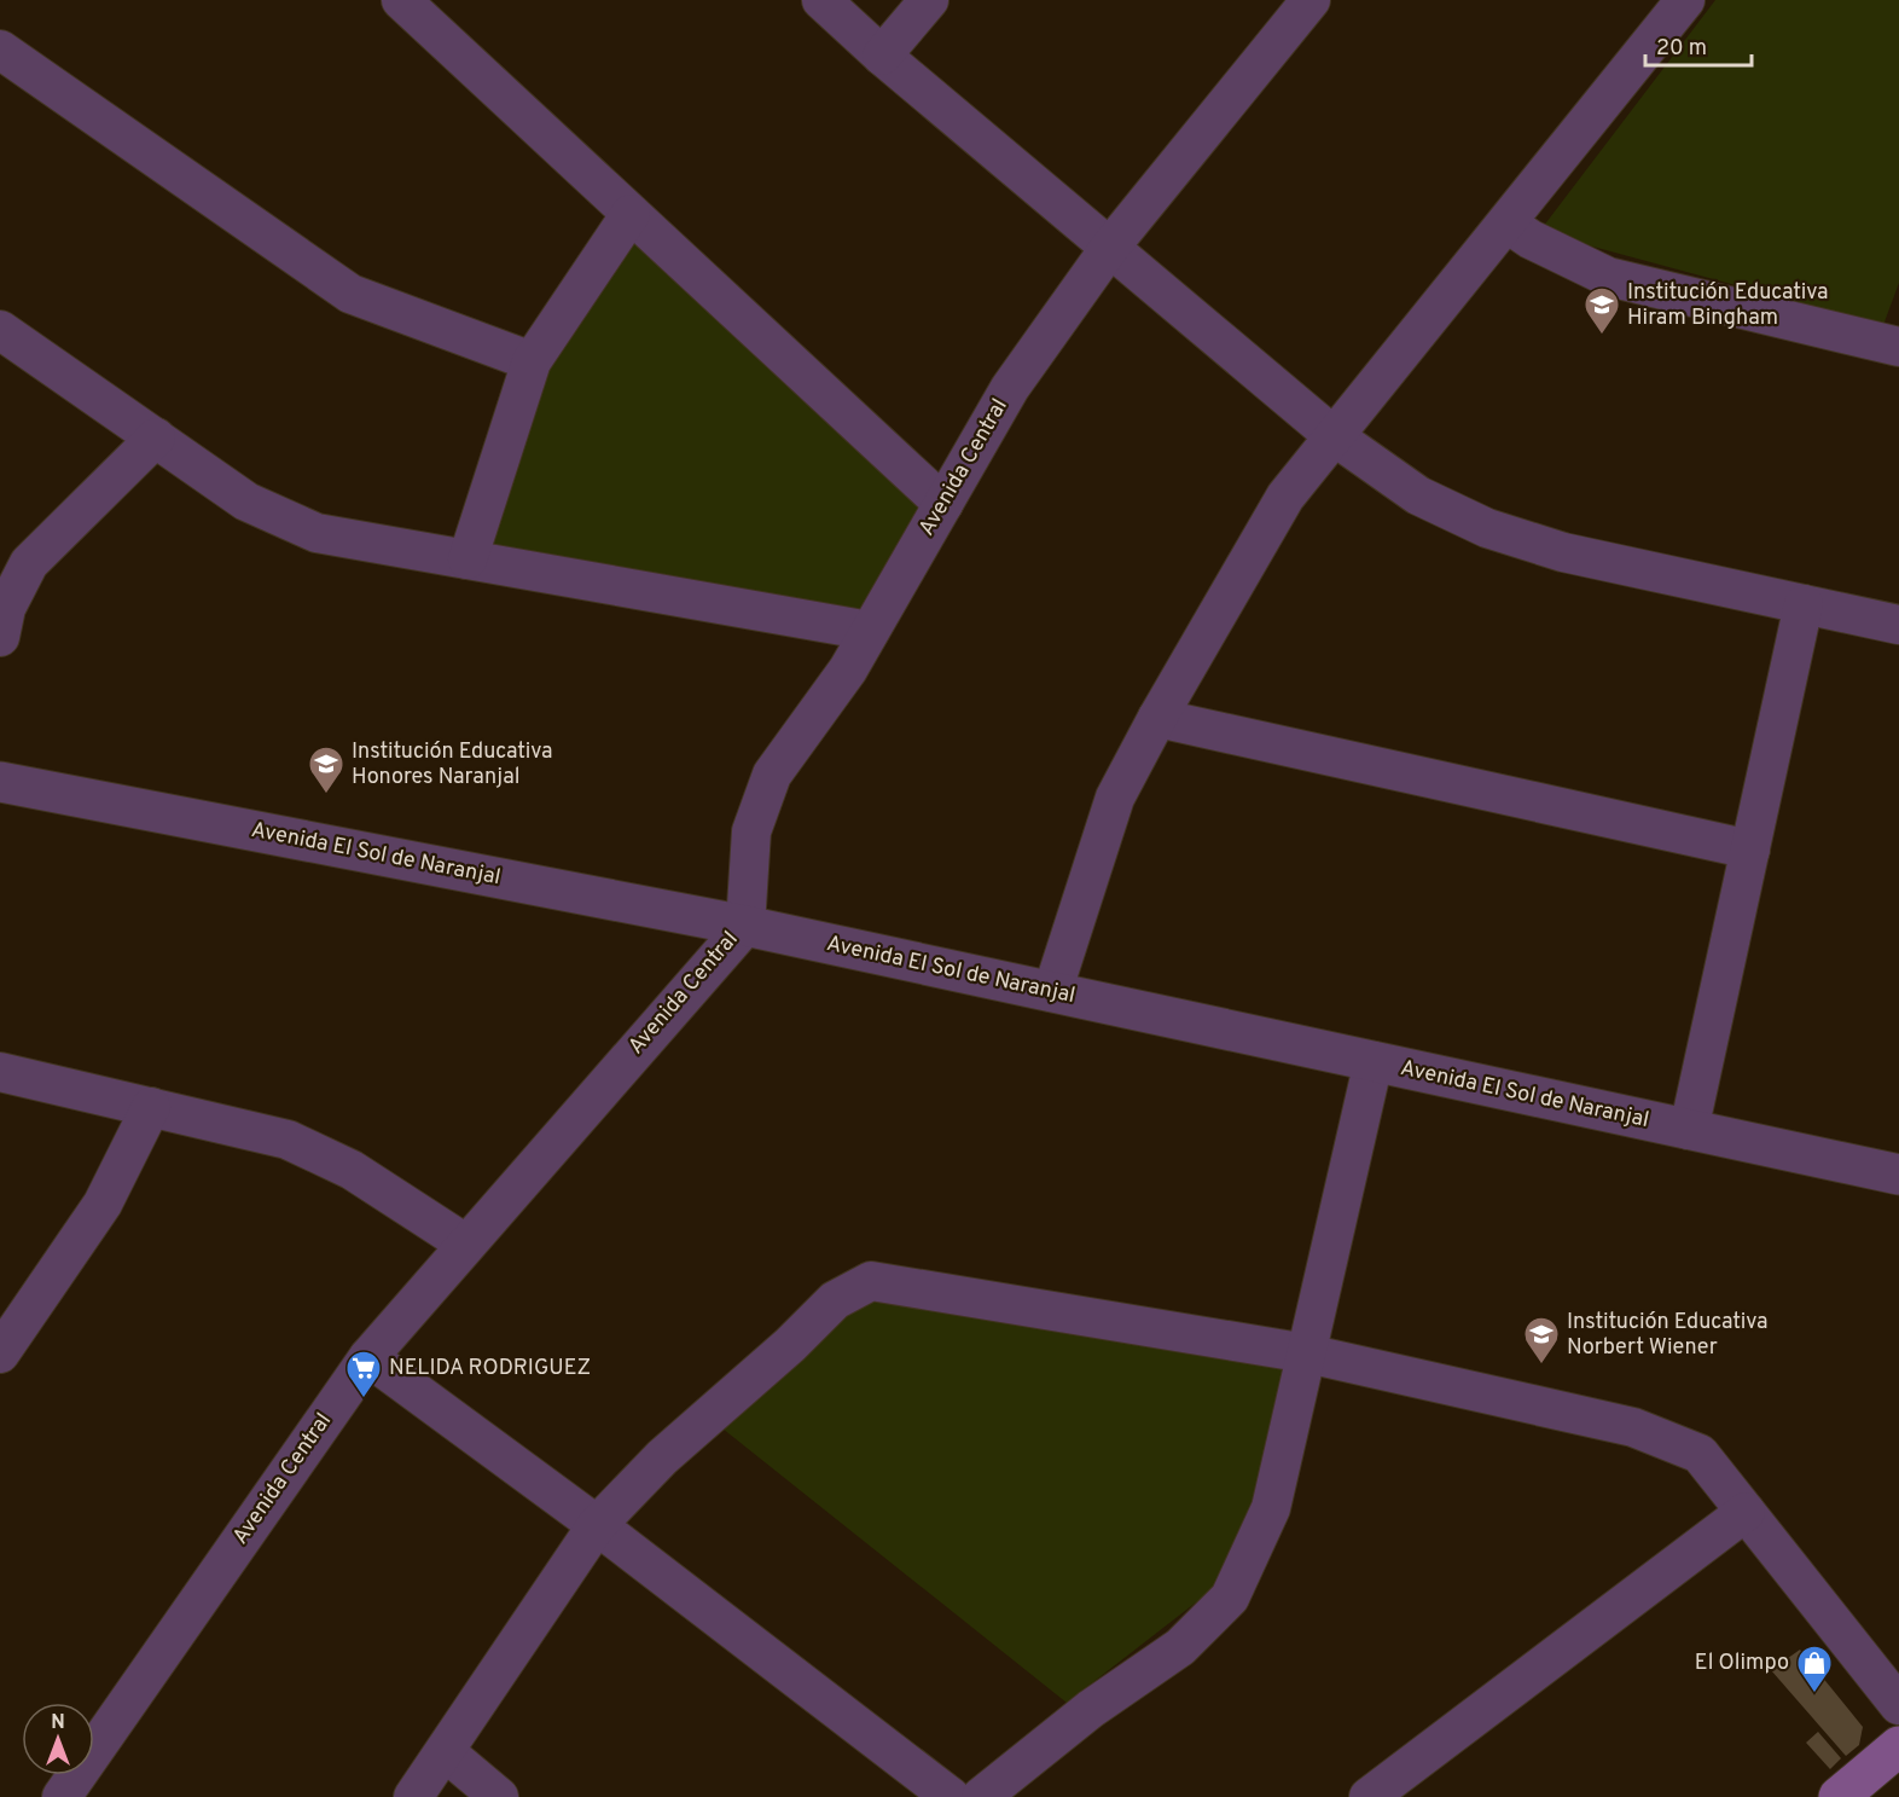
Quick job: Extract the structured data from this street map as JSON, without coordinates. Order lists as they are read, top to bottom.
{
  "streets": {
    "street": ["Avenida Central", "Avenida El Sol de Naranjal"]
  },
  "crossings": [
    ["Avenida Central", "Avenida El Sol de Naranjal"]
  ],
  "places": {
    "school or university": ["Institución Educativa Hiram Bingham", "Institución Educativa Honores Naranjal", "Institución Educativa Norbert Wiener"],
    "supermarket": ["NELIDA RODRIGUEZ"],
    "shop": ["El Olimpo"]
  },
  "scale_bar": "20 m",
  "north": "top"
}
